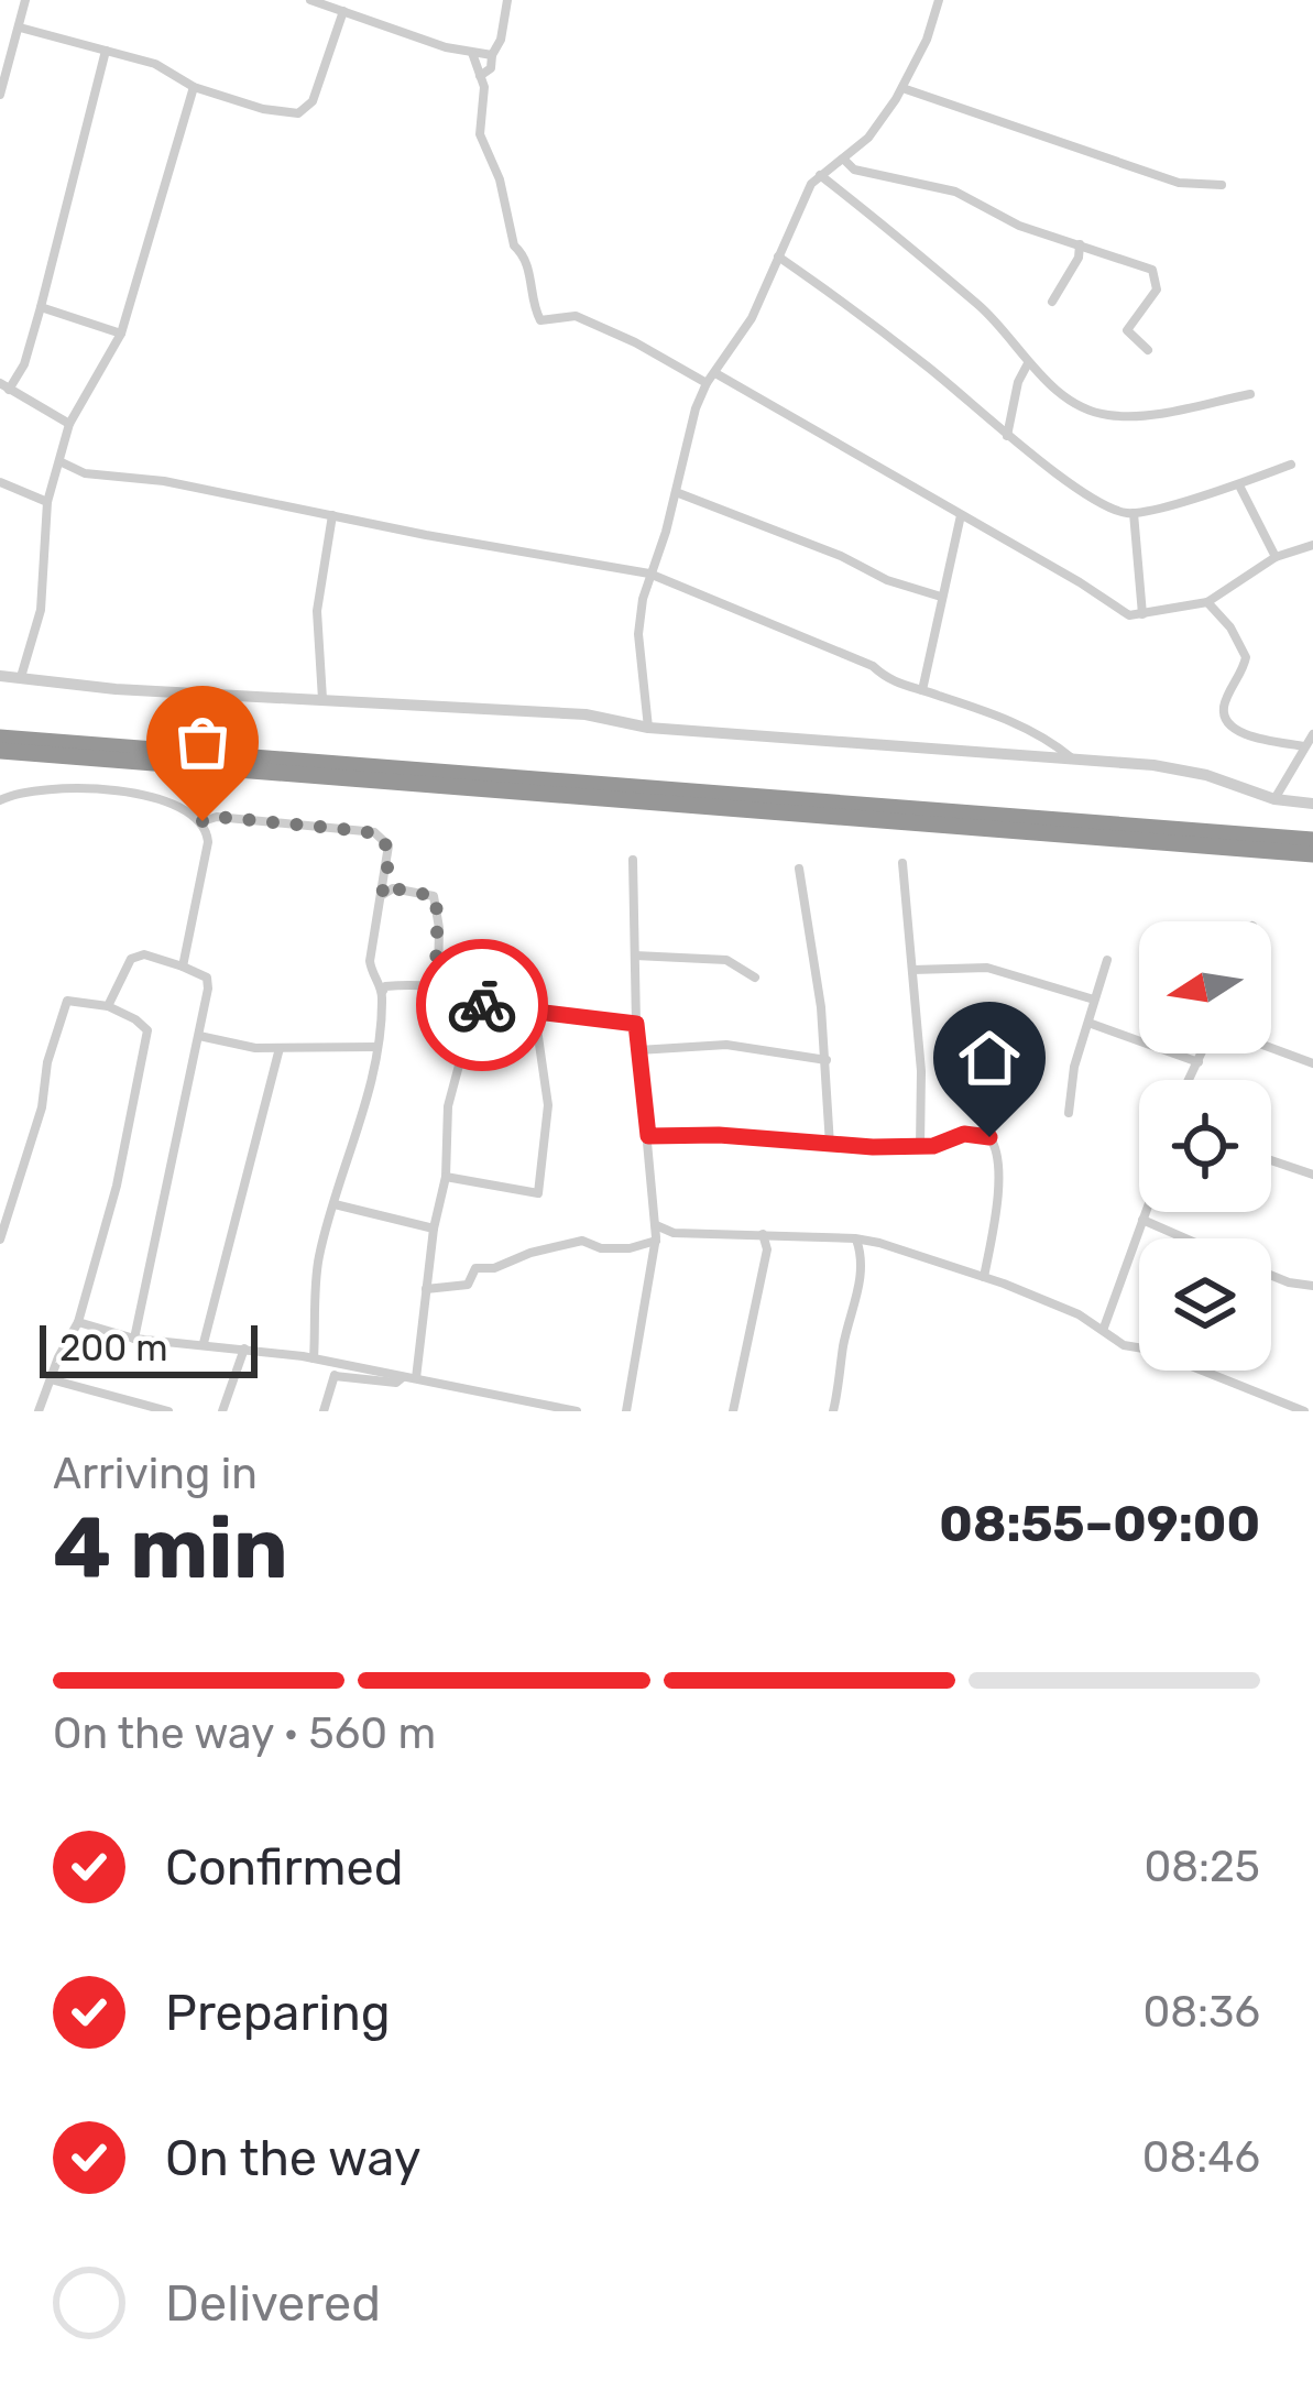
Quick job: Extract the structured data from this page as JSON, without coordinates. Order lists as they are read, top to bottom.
{
  "scale_bar": "200 m",
  "north": "left",
  "page": {
    "scale": "200 m",
    "heading": ["4 min", "Arriving in", "08:55–09:00"],
    "bar": "On the way · 560 m",
    "list": [
      ["Confirmed", "08:25"],
      ["Preparing", "08:36"],
      ["On the way", "08:46"],
      "Delivered"
    ]
  }
}
